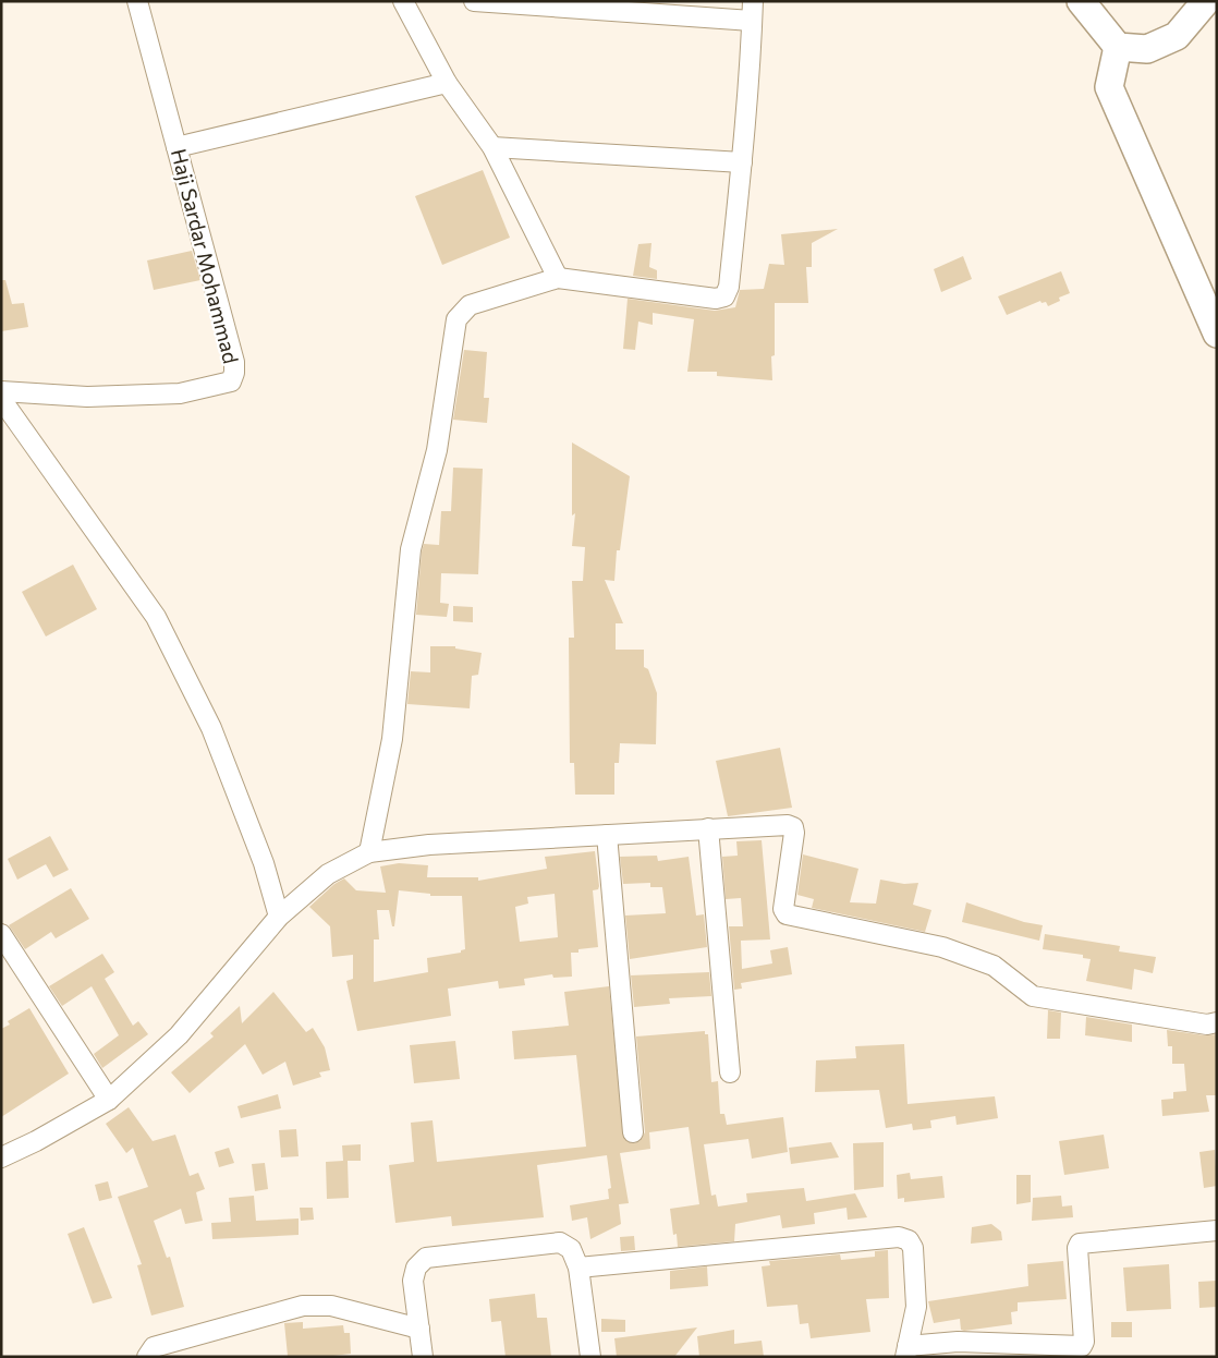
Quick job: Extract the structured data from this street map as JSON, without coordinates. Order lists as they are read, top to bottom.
{
  "streets": {
    "street": ["Haji Sardar Mohammad"]
  }
}
